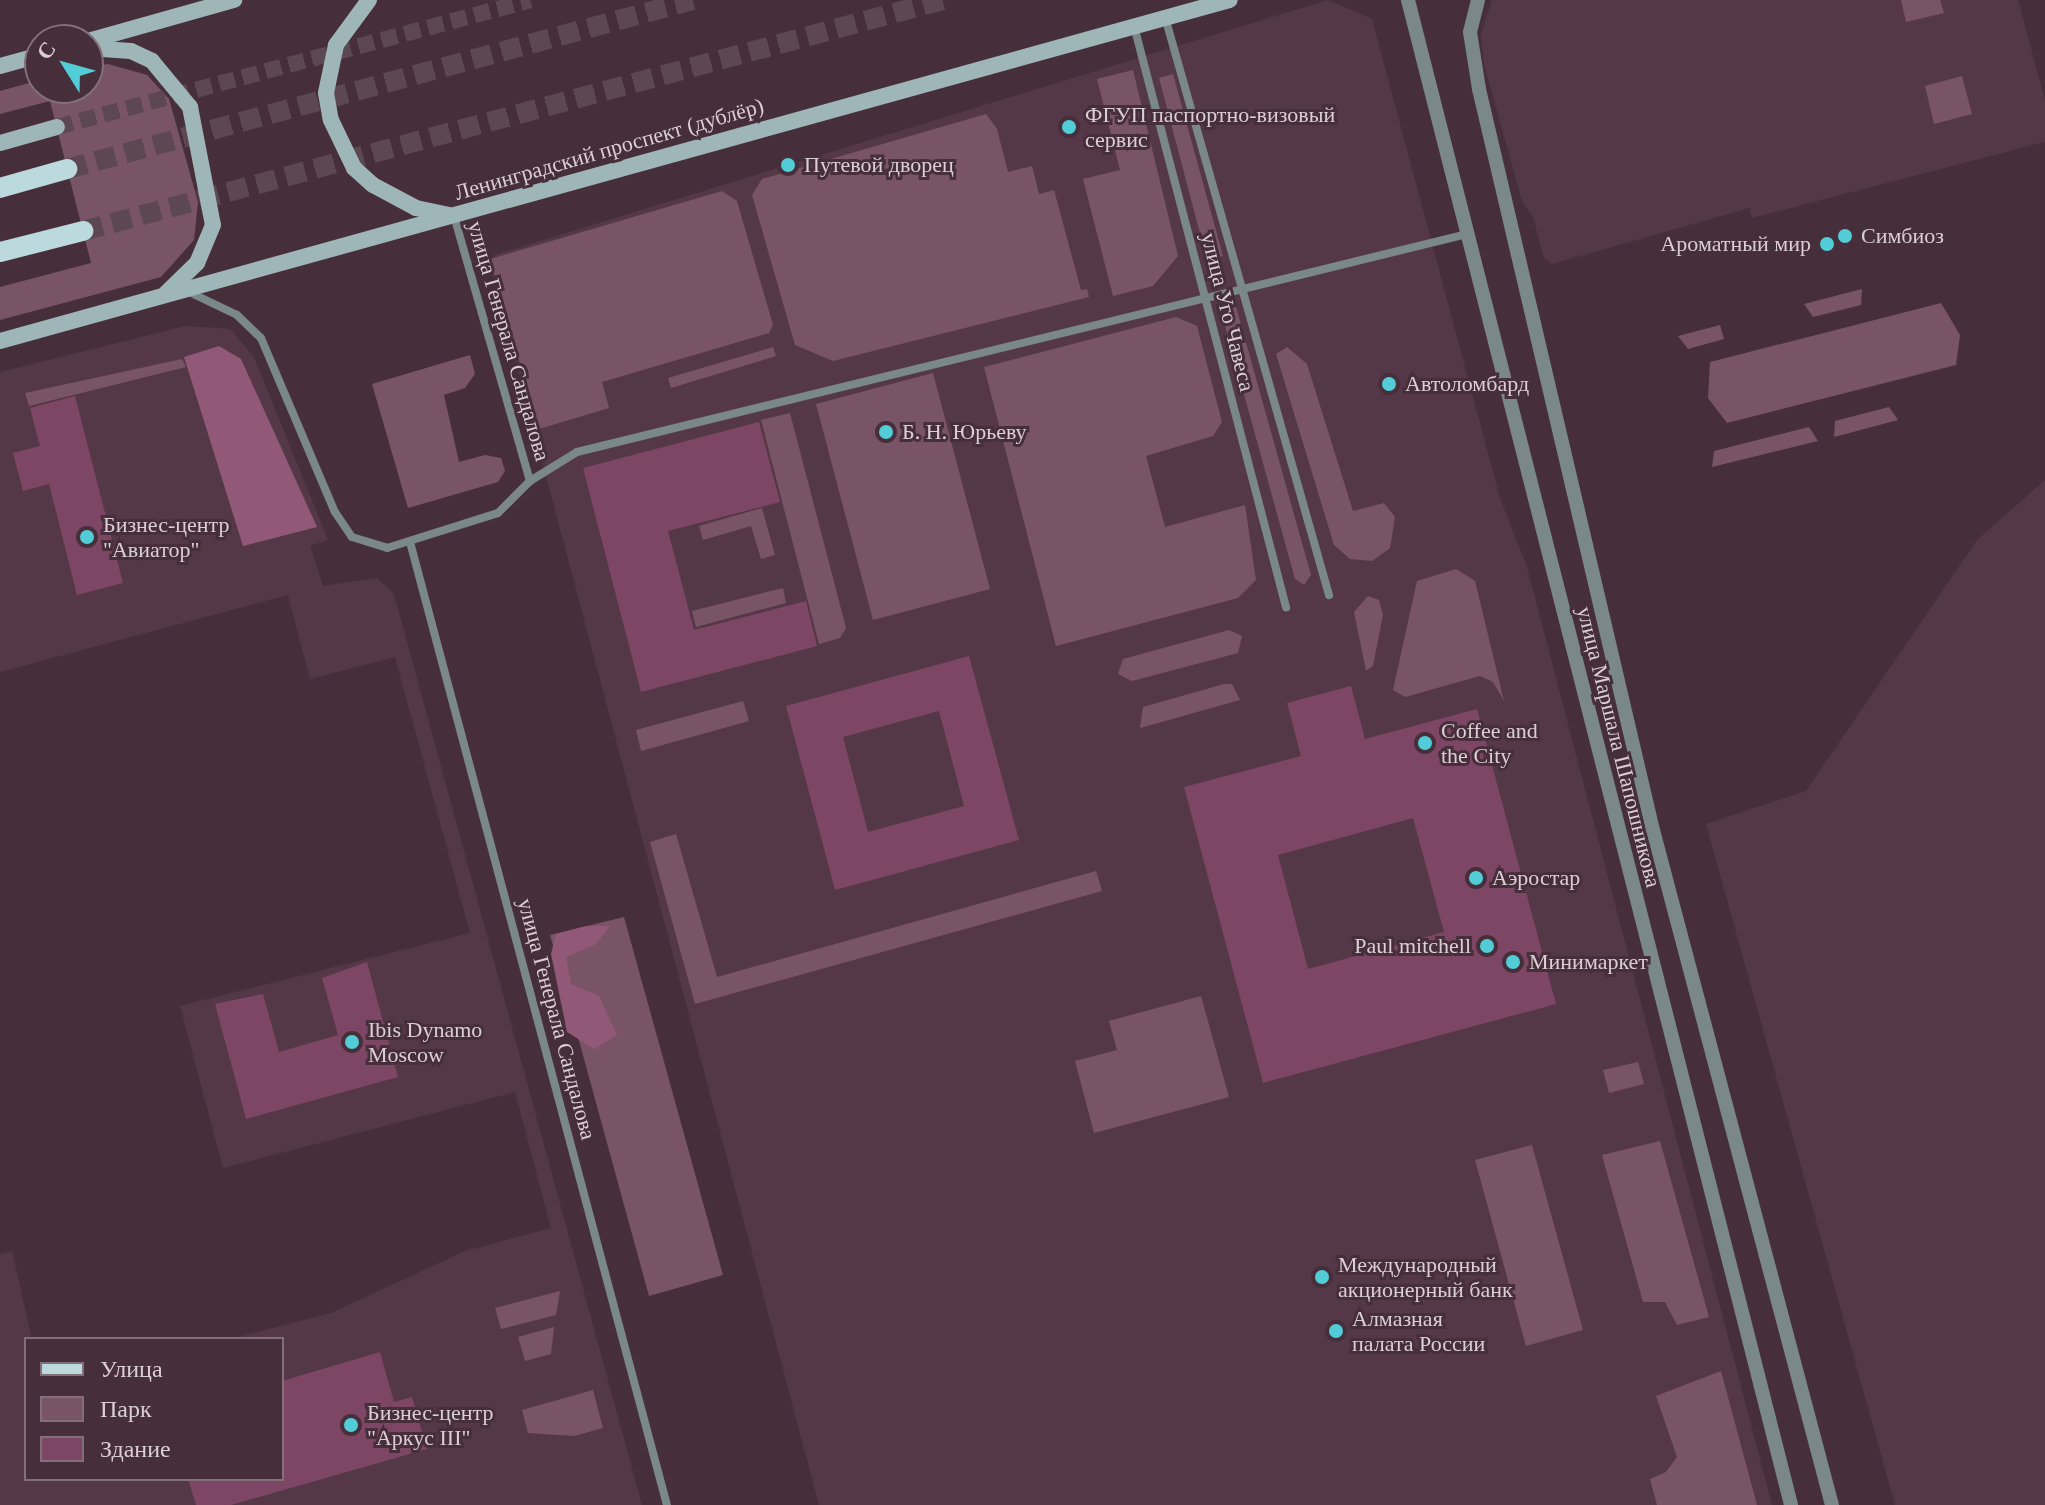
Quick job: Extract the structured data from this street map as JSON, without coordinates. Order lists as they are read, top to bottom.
{
  "streets": {
    "main road": ["Ленинградский проспект (дублёр)"],
    "street": ["улица Уго Чавеса", "улица Генерала Сандалова", "улица Маршала Шапошникова"]
  },
  "crossings": [
    ["Ленинградский проспект (дублёр)", "улица Уго Чавеса"],
    ["Ленинградский проспект (дублёр)", "улица Генерала Сандалова"]
  ],
  "places": [
    "ФГУП паспортно-визовый сервис",
    "Путевой дворец",
    "Симбиоз",
    "Ароматный мир",
    "Автоломбард",
    "Б. Н. Юрьеву",
    "Бизнес-центр \"Авиатор\"",
    "Coffee and the City",
    "Аэростар",
    "Paul mitchell",
    "Минимаркет",
    "Ibis Dynamo Moscow",
    "Международный акционерный банк",
    "Алмазная палата России",
    "Бизнес-центр \"Аркус III\""
  ],
  "legend": ["Улица", "Парк", "Здание"],
  "north": "top left"
}
